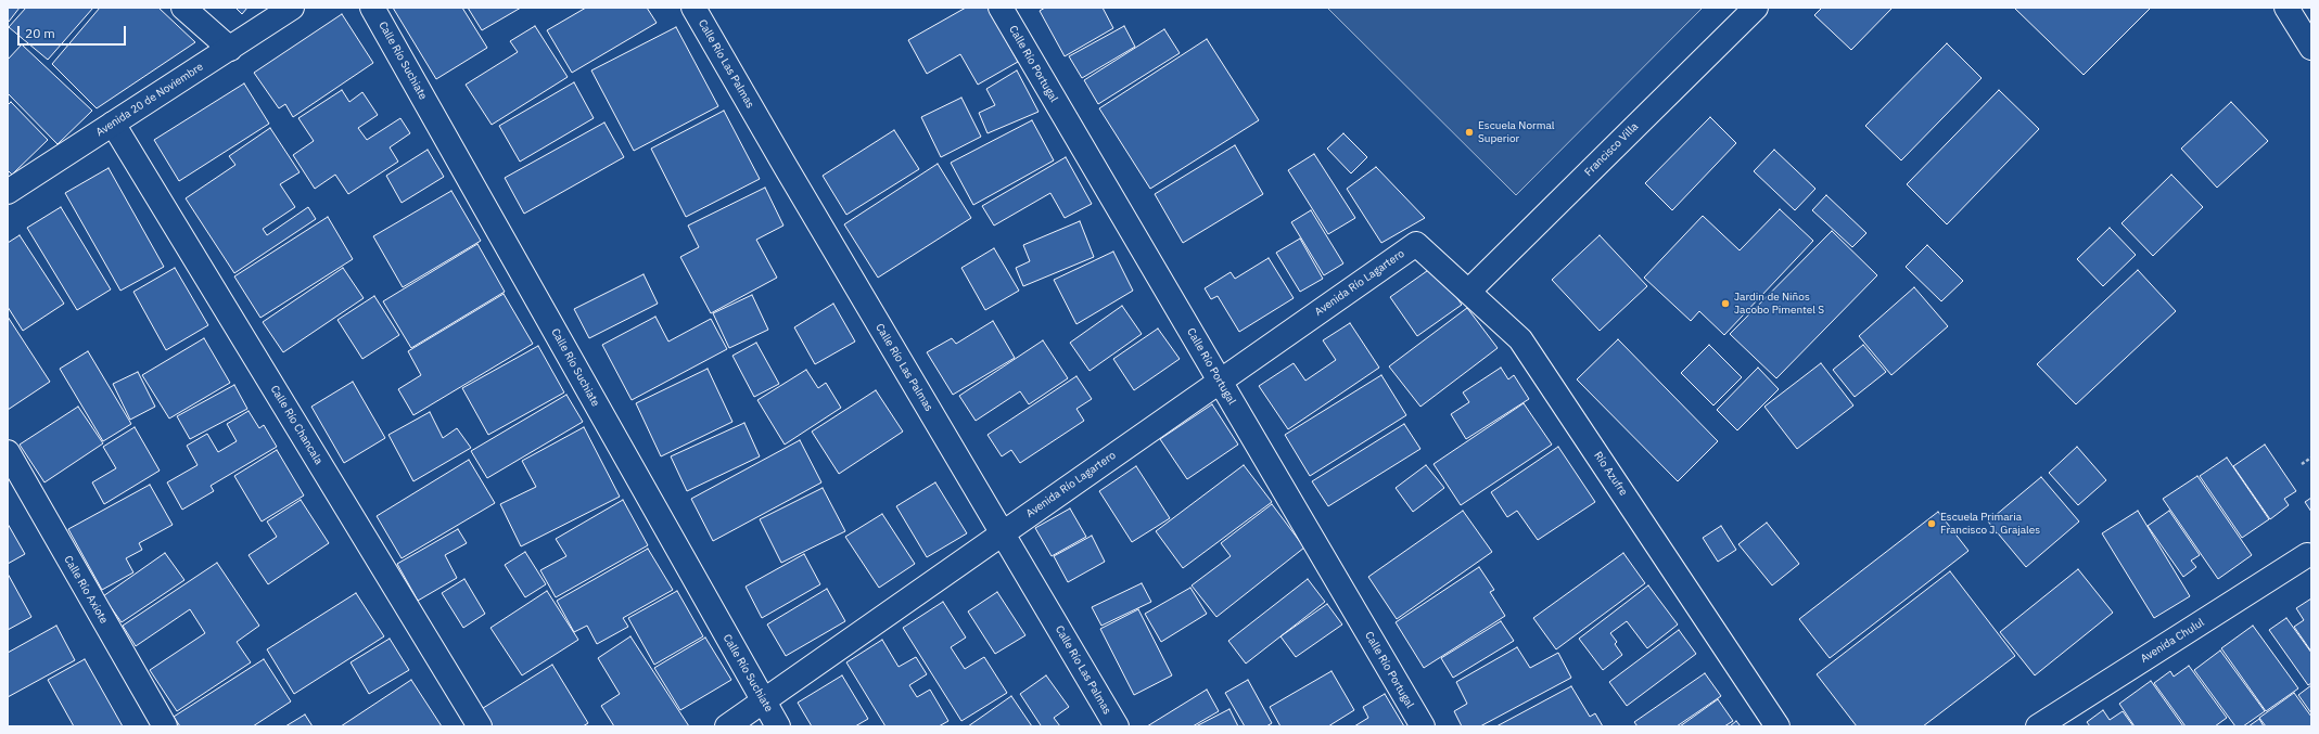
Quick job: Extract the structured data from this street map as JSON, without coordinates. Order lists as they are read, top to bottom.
{
  "streets": {
    "street": [
      "Calle Río Suchiate",
      "Calle Río Las Palmas",
      "Calle Río Portugal",
      "Avenida 20 de Noviembre",
      "Francisco Villa",
      "Avenida Río Lagartero",
      "Calle Río Chancala",
      "Río Azufre",
      "Calle Río Axiote",
      "Avenida Chulul"
    ]
  },
  "crossings": [
    ["Calle Río Suchiate", "Avenida Río Lagartero"],
    ["Calle Río Las Palmas", "Avenida Río Lagartero"],
    ["Calle Río Portugal", "Avenida Río Lagartero"],
    ["Avenida 20 de Noviembre", "Calle Río Chancala"],
    ["Francisco Villa", "Río Azufre"],
    ["Avenida Río Lagartero", "Río Azufre"]
  ],
  "places": ["Escuela Normal Superior", "Jardin de Niños Jacobo Pimentel S", "Escuela Primaria Francisco J. Grajales"],
  "scale_bar": "20 m"
}
